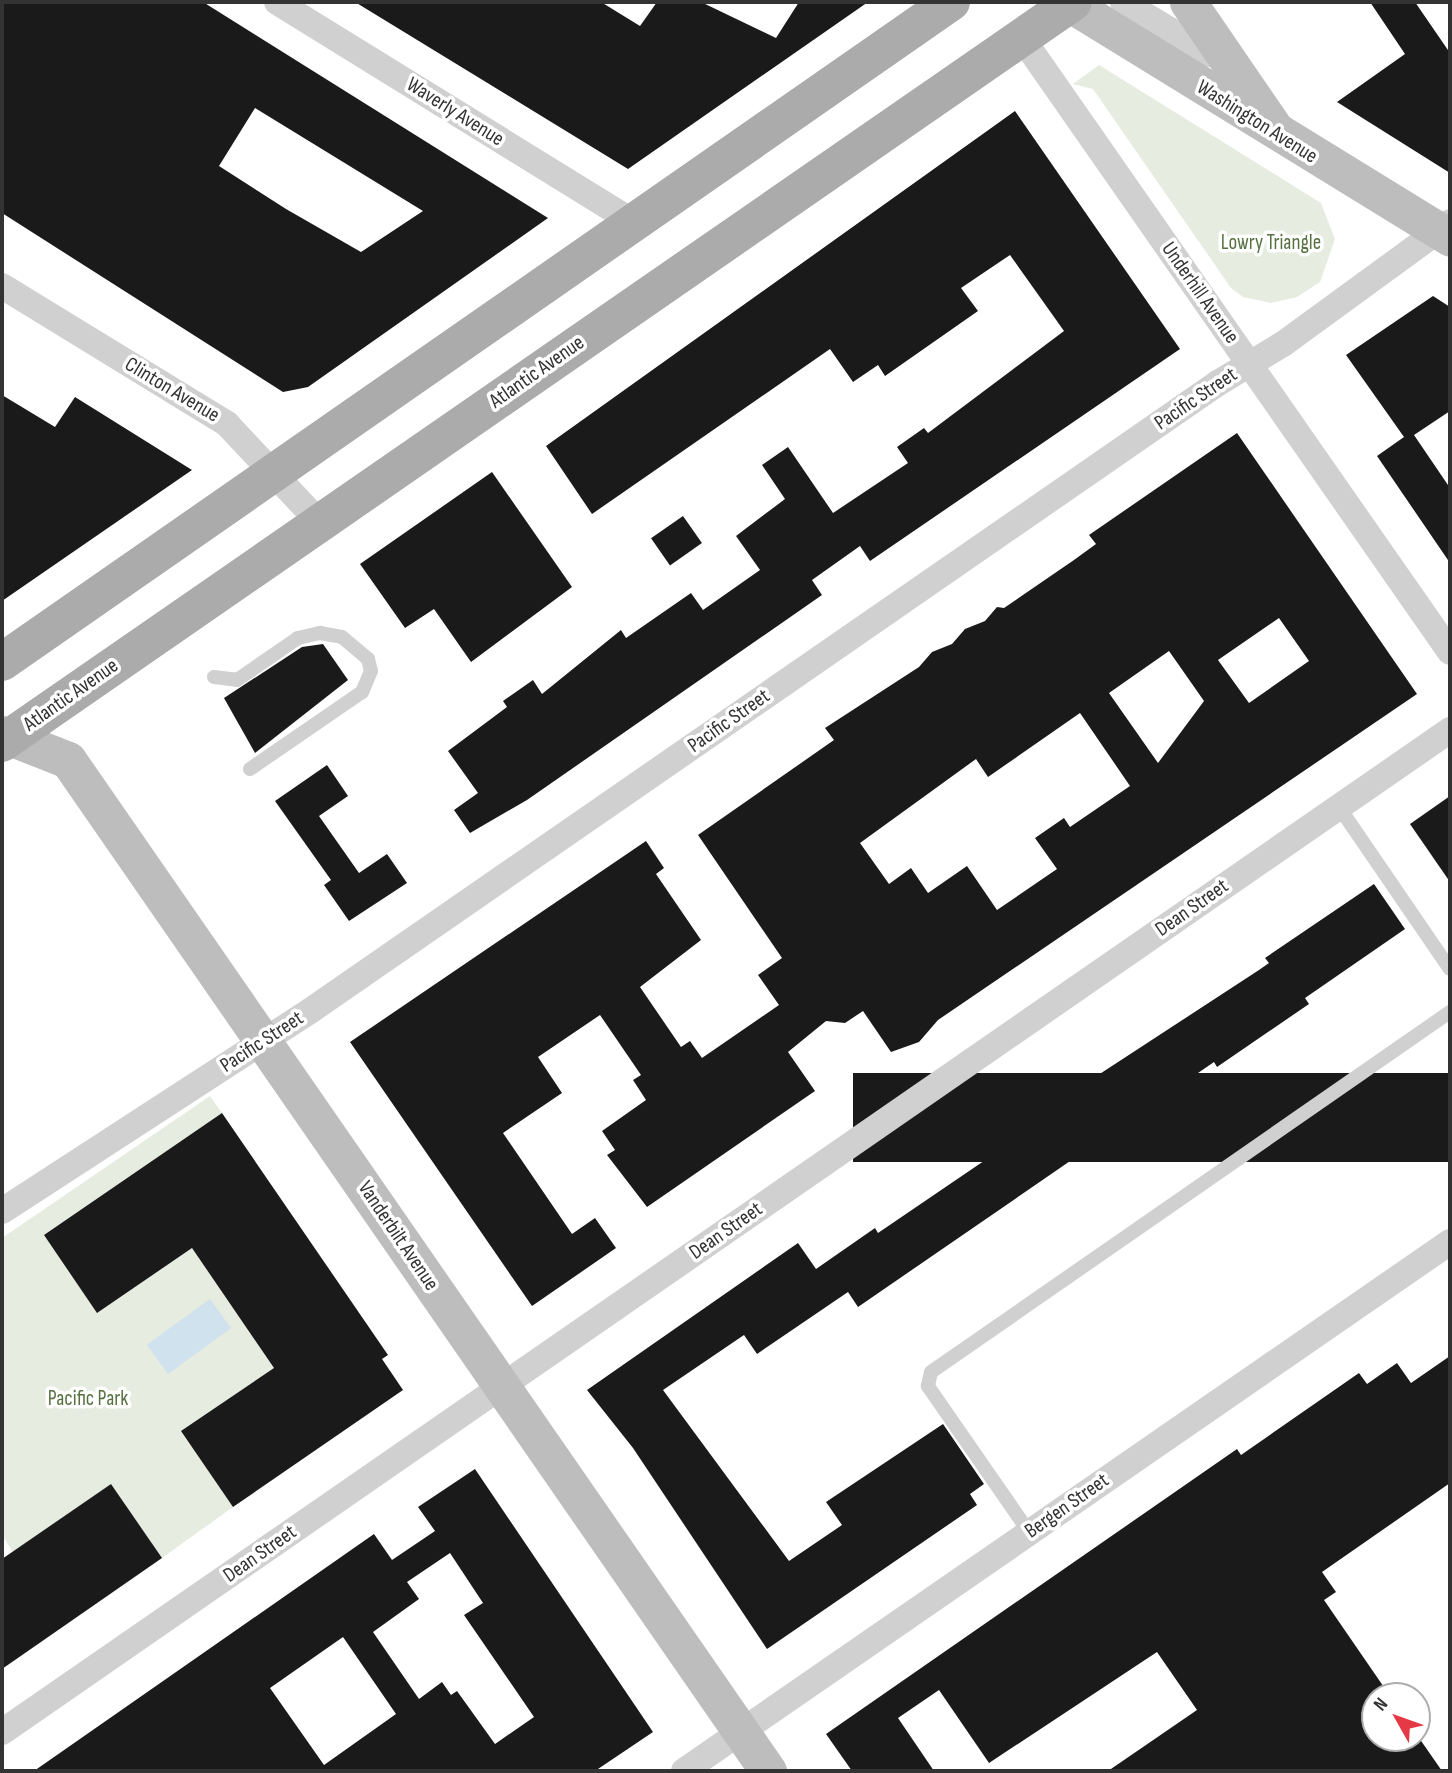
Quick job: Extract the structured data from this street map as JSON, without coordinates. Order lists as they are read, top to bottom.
{
  "streets": {
    "main road": ["Washington Avenue", "Atlantic Avenue", "Vanderbilt Avenue"],
    "street": [
      "Waverly Avenue",
      "Underhill Avenue",
      "Clinton Avenue",
      "Pacific Street",
      "Dean Street",
      "Bergen Street"
    ]
  },
  "crossings": [
    ["Washington Avenue", "Atlantic Avenue"],
    ["Washington Avenue", "Pacific Street"],
    ["Underhill Avenue", "Atlantic Avenue"],
    ["Underhill Avenue", "Pacific Street"],
    ["Atlantic Avenue", "Clinton Avenue"],
    ["Atlantic Avenue", "Vanderbilt Avenue"],
    ["Pacific Street", "Vanderbilt Avenue"],
    ["Dean Street", "Vanderbilt Avenue"],
    ["Vanderbilt Avenue", "Bergen Street"]
  ],
  "parks": ["Lowry Triangle", "Pacific Park"],
  "north": "top left"
}
